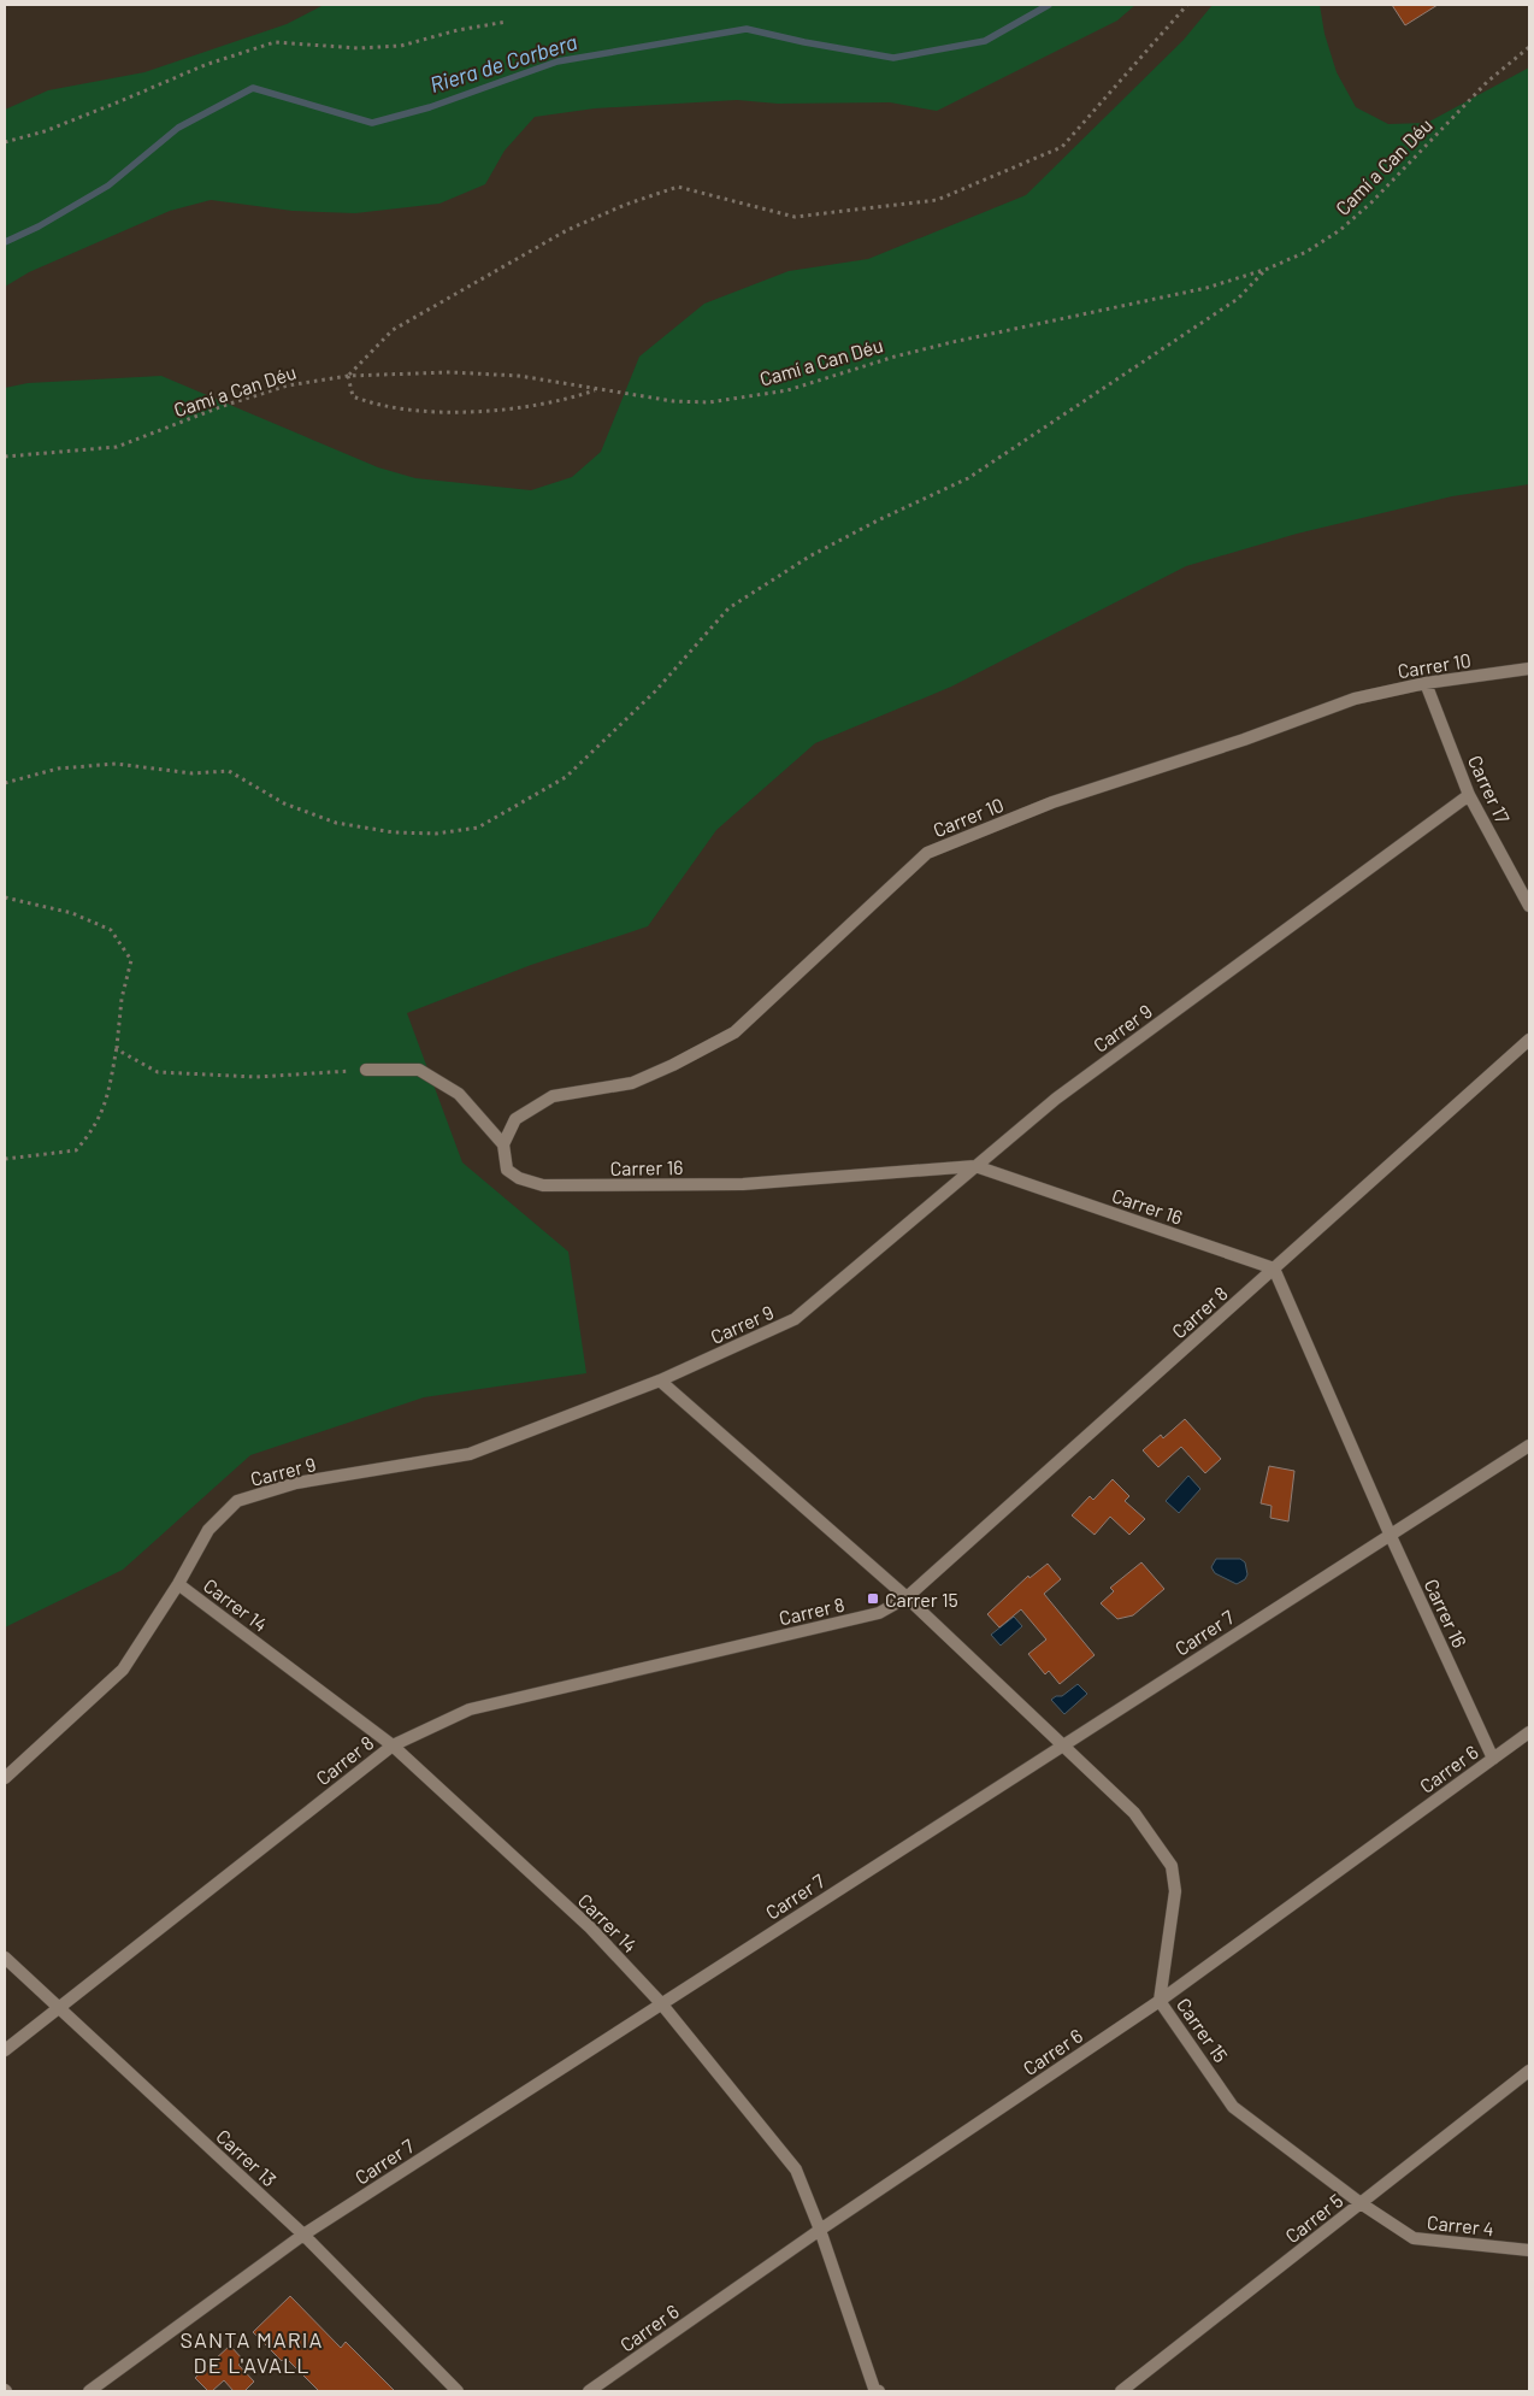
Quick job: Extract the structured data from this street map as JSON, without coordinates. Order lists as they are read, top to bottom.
{
  "streets": {
    "street": [
      "Carrer 10",
      "Carrer 17",
      "Carrer 9",
      "Carrer 16",
      "Carrer 8",
      "Carrer 14",
      "Carrer 7",
      "Carrer 6",
      "Carrer 15",
      "Carrer 13",
      "Carrer 5",
      "Carrer 4"
    ],
    "path": ["Camí a Can Déu"]
  },
  "crossings": [
    ["Carrer 10", "Carrer 17"],
    ["Carrer 10", "Carrer 16"],
    ["Carrer 17", "Carrer 9"],
    ["Carrer 9", "Carrer 16"],
    ["Carrer 9", "Carrer 14"],
    ["Carrer 9", "Carrer 15"],
    ["Carrer 16", "Carrer 8"],
    ["Carrer 16", "Carrer 7"],
    ["Carrer 16", "Carrer 6"],
    ["Carrer 8", "Carrer 14"],
    ["Carrer 8", "Carrer 15"],
    ["Carrer 8", "Carrer 13"],
    ["Carrer 14", "Carrer 7"],
    ["Carrer 14", "Carrer 6"],
    ["Carrer 7", "Carrer 15"],
    ["Carrer 7", "Carrer 13"],
    ["Carrer 6", "Carrer 15"],
    ["Carrer 15", "Carrer 5"],
    ["Carrer 15", "Carrer 4"],
    ["Carrer 5", "Carrer 4"]
  ],
  "districts": ["SANTA MARIA DE L'AVALL"],
  "water": ["Riera de Corbera"],
  "places": {
    "transit": ["Carrer 15"]
  }
}
